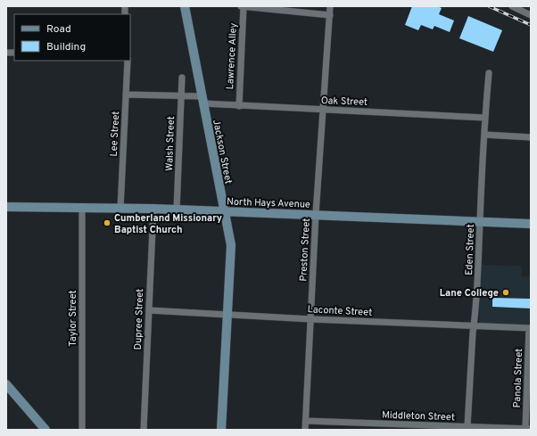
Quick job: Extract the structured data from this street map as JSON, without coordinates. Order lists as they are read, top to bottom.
{
  "streets": {
    "street": [
      "Lawrence Alley",
      "Oak Street",
      "Lee Street",
      "Walsh Street",
      "Jackson Street",
      "North Hays Avenue",
      "Preston Street",
      "Eden Street",
      "Laconte Street",
      "Taylor Street",
      "Dupree Street",
      "Panola Street",
      "Middleton Street"
    ]
  },
  "crossings": [
    ["Lawrence Alley", "Oak Street"],
    ["Oak Street", "Lee Street"],
    ["Oak Street", "Walsh Street"],
    ["Oak Street", "Jackson Street"],
    ["Oak Street", "Preston Street"],
    ["Oak Street", "Eden Street"],
    ["Lee Street", "North Hays Avenue"],
    ["Walsh Street", "North Hays Avenue"],
    ["Jackson Street", "North Hays Avenue"],
    ["Jackson Street", "Laconte Street"],
    ["North Hays Avenue", "Preston Street"],
    ["North Hays Avenue", "Eden Street"],
    ["North Hays Avenue", "Taylor Street"],
    ["North Hays Avenue", "Dupree Street"],
    ["Preston Street", "Laconte Street"],
    ["Preston Street", "Middleton Street"],
    ["Eden Street", "Laconte Street"],
    ["Eden Street", "Middleton Street"],
    ["Laconte Street", "Dupree Street"],
    ["Laconte Street", "Panola Street"],
    ["Panola Street", "Middleton Street"]
  ],
  "places": ["Cumberland Missionary Baptist Church", "Lane College"],
  "legend": ["Road", "Building"]
}
